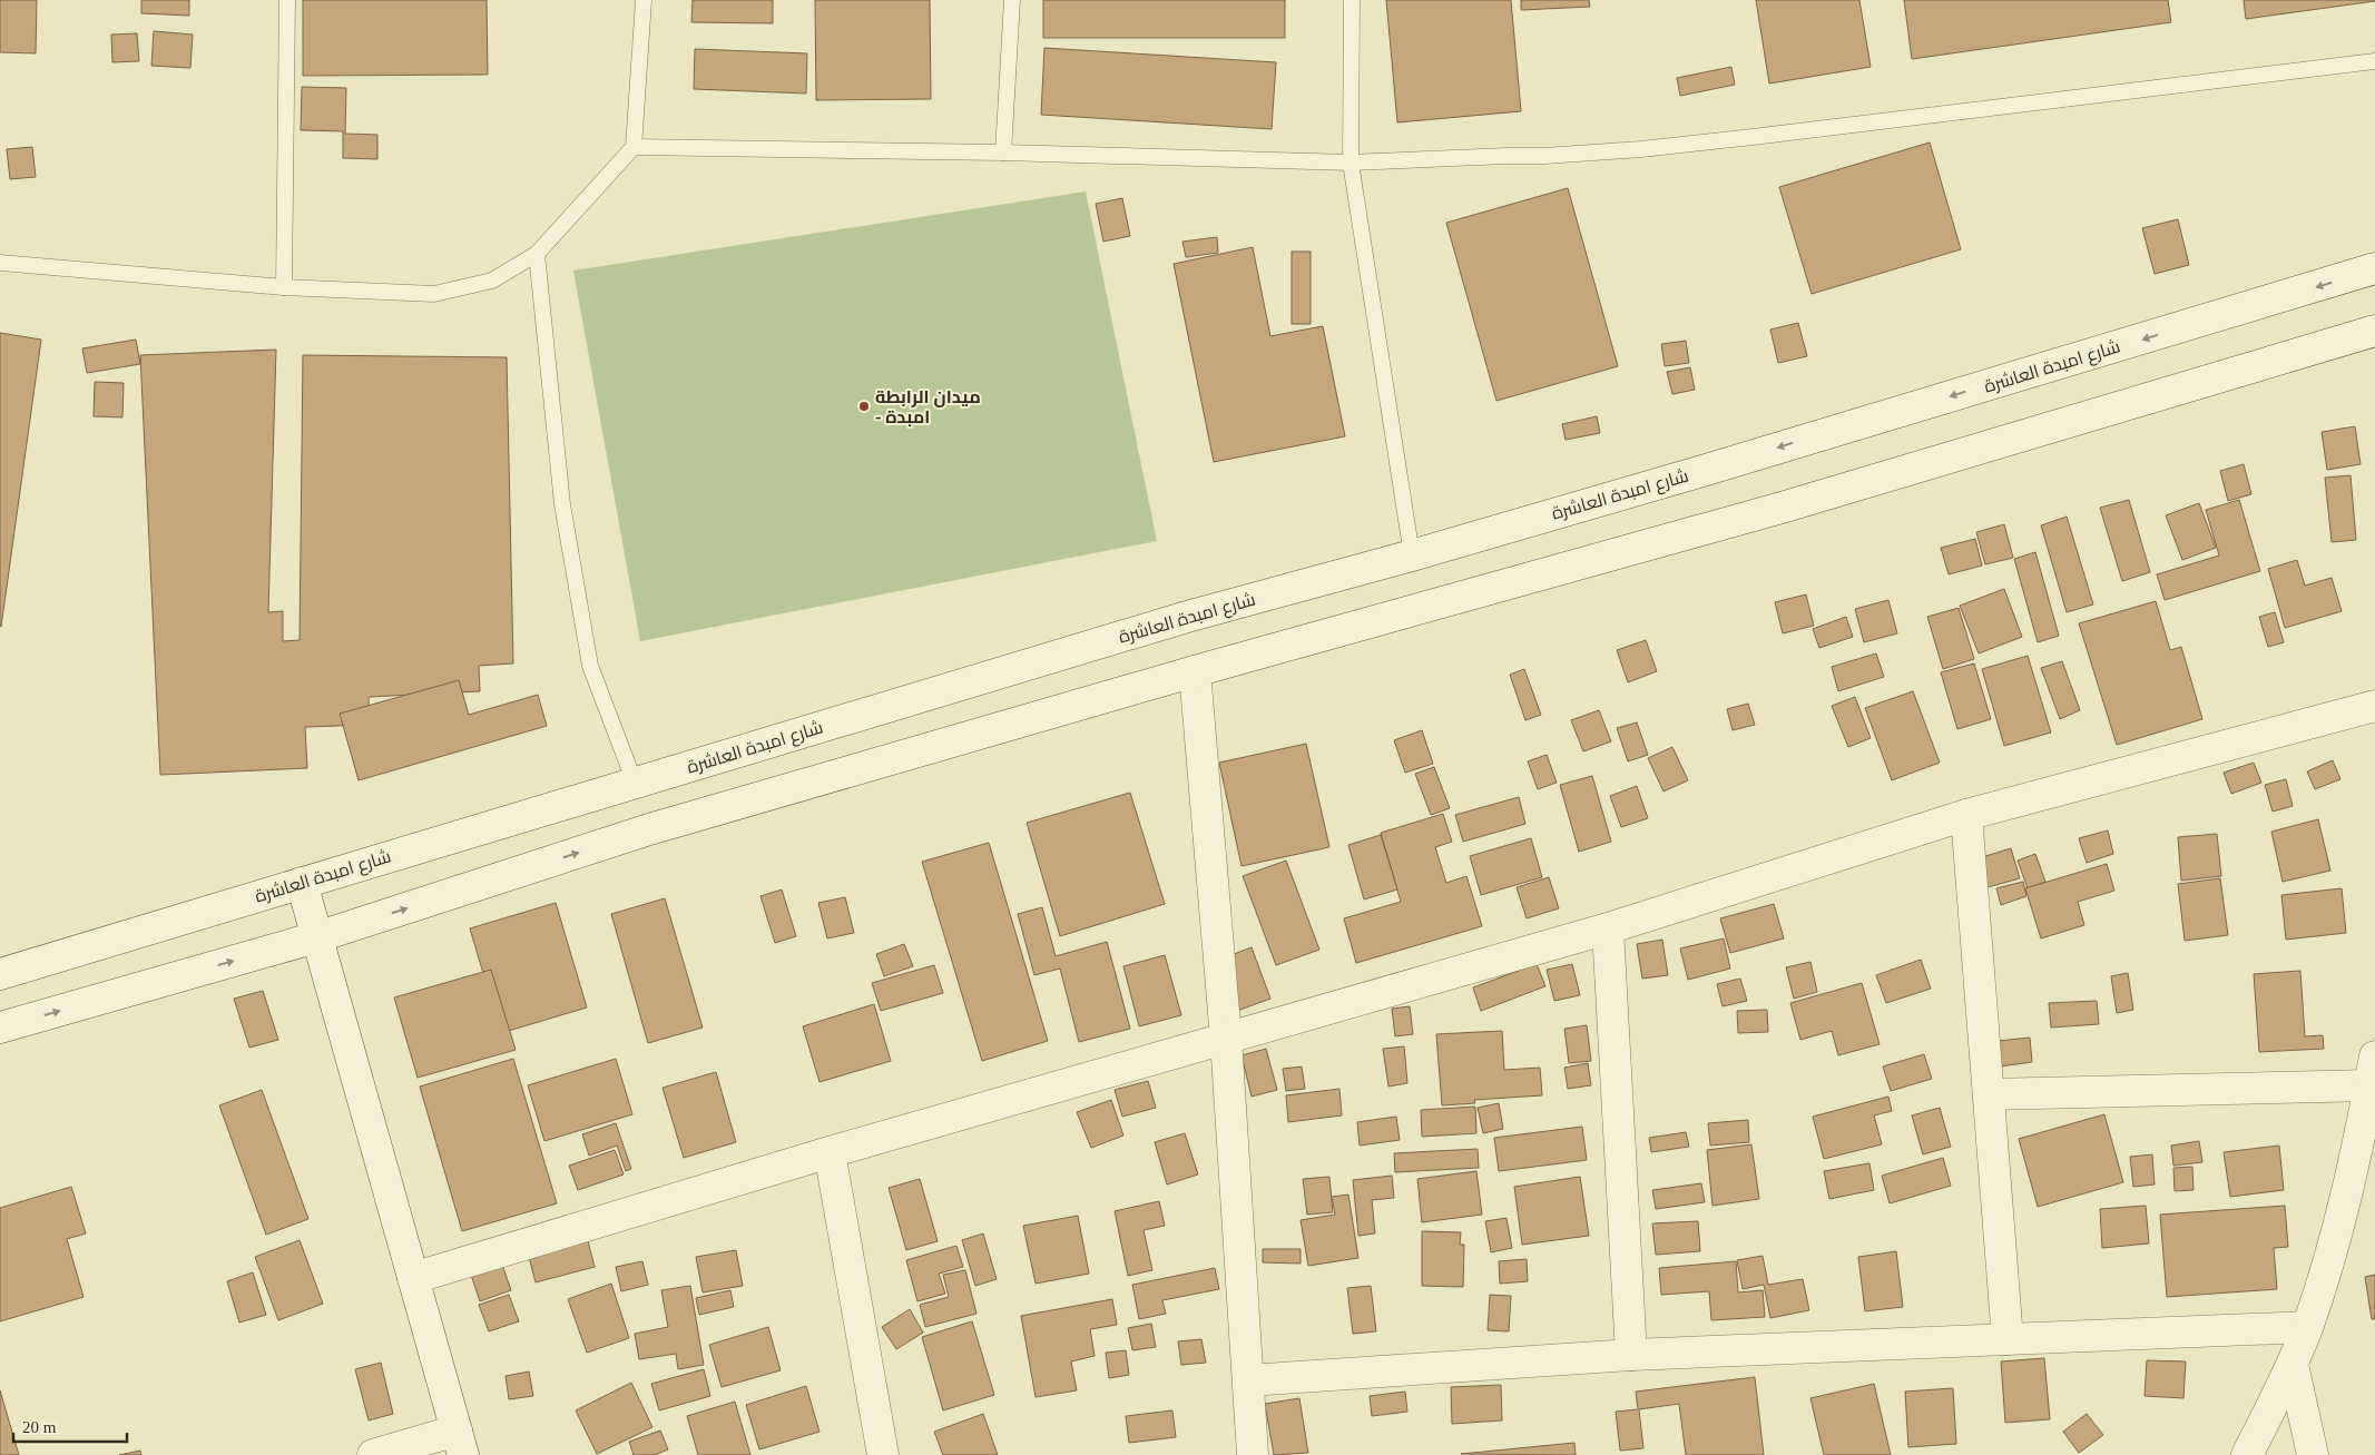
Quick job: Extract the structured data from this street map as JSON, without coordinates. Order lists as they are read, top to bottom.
{
  "streets": {
    "street": ["شارع امبدة العاشرة"]
  },
  "places": ["ميدان الرابطة - امبدة"],
  "scale_bar": "20 m"
}
